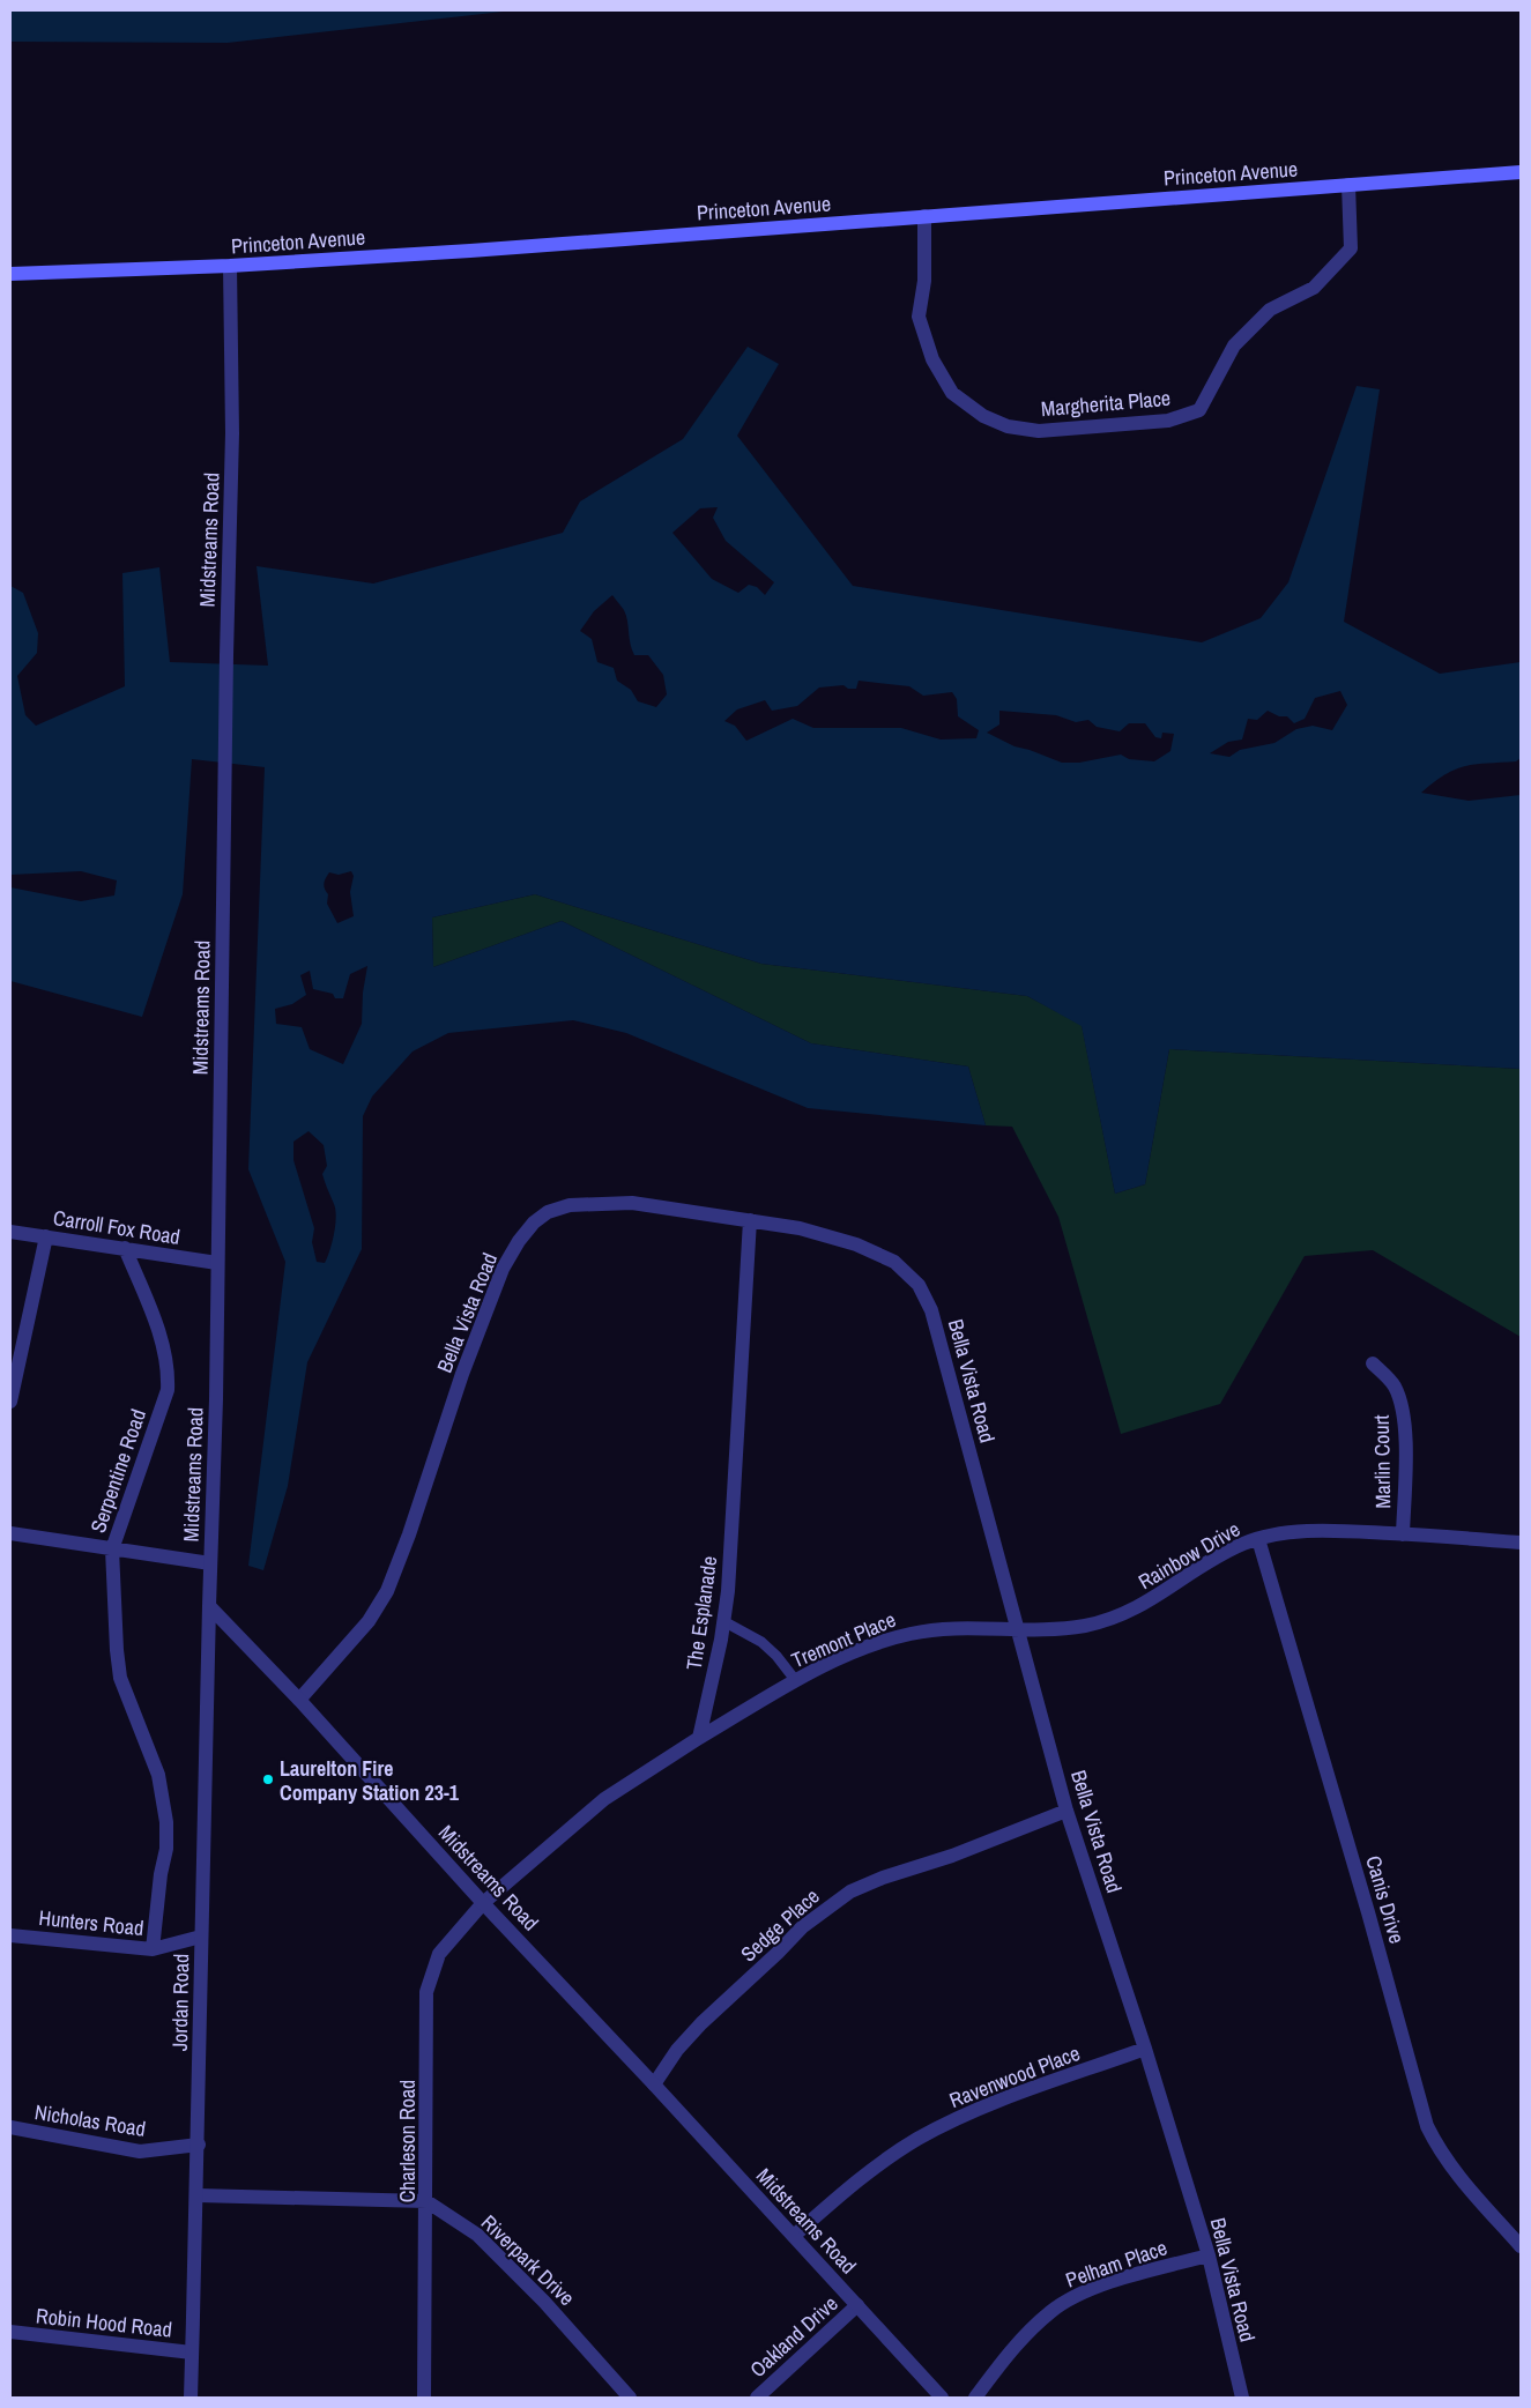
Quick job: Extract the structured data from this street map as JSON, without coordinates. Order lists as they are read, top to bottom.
{
  "streets": {
    "main road": ["Princeton Avenue"],
    "street": [
      "Margherita Place",
      "Midstreams Road",
      "Carroll Fox Road",
      "Bella Vista Road",
      "Marlin Court",
      "Serpentine Road",
      "Rainbow Drive",
      "The Esplanade",
      "Tremont Place",
      "Canis Drive",
      "Hunters Road",
      "Sedge Place",
      "Jordan Road",
      "Ravenwood Place",
      "Nicholas Road",
      "Charleson Road",
      "Riverpark Drive",
      "Pelham Place",
      "Robin Hood Road",
      "Oakland Drive"
    ]
  },
  "crossings": [
    ["Princeton Avenue", "Margherita Place"],
    ["Princeton Avenue", "Midstreams Road"],
    ["Midstreams Road", "Carroll Fox Road"],
    ["Midstreams Road", "Bella Vista Road"],
    ["Midstreams Road", "Sedge Place"],
    ["Midstreams Road", "Jordan Road"],
    ["Midstreams Road", "Ravenwood Place"],
    ["Midstreams Road", "Charleson Road"],
    ["Midstreams Road", "Oakland Drive"],
    ["Carroll Fox Road", "Serpentine Road"],
    ["Bella Vista Road", "Rainbow Drive"],
    ["Bella Vista Road", "The Esplanade"],
    ["Bella Vista Road", "Tremont Place"],
    ["Bella Vista Road", "Sedge Place"],
    ["Bella Vista Road", "Ravenwood Place"],
    ["Bella Vista Road", "Pelham Place"],
    ["Marlin Court", "Rainbow Drive"],
    ["Serpentine Road", "Hunters Road"],
    ["Rainbow Drive", "Tremont Place"],
    ["Rainbow Drive", "Canis Drive"],
    ["The Esplanade", "Tremont Place"],
    ["Hunters Road", "Jordan Road"],
    ["Jordan Road", "Nicholas Road"],
    ["Jordan Road", "Robin Hood Road"],
    ["Charleson Road", "Riverpark Drive"]
  ],
  "places": ["Laurelton Fire Company Station 23-1"]
}
